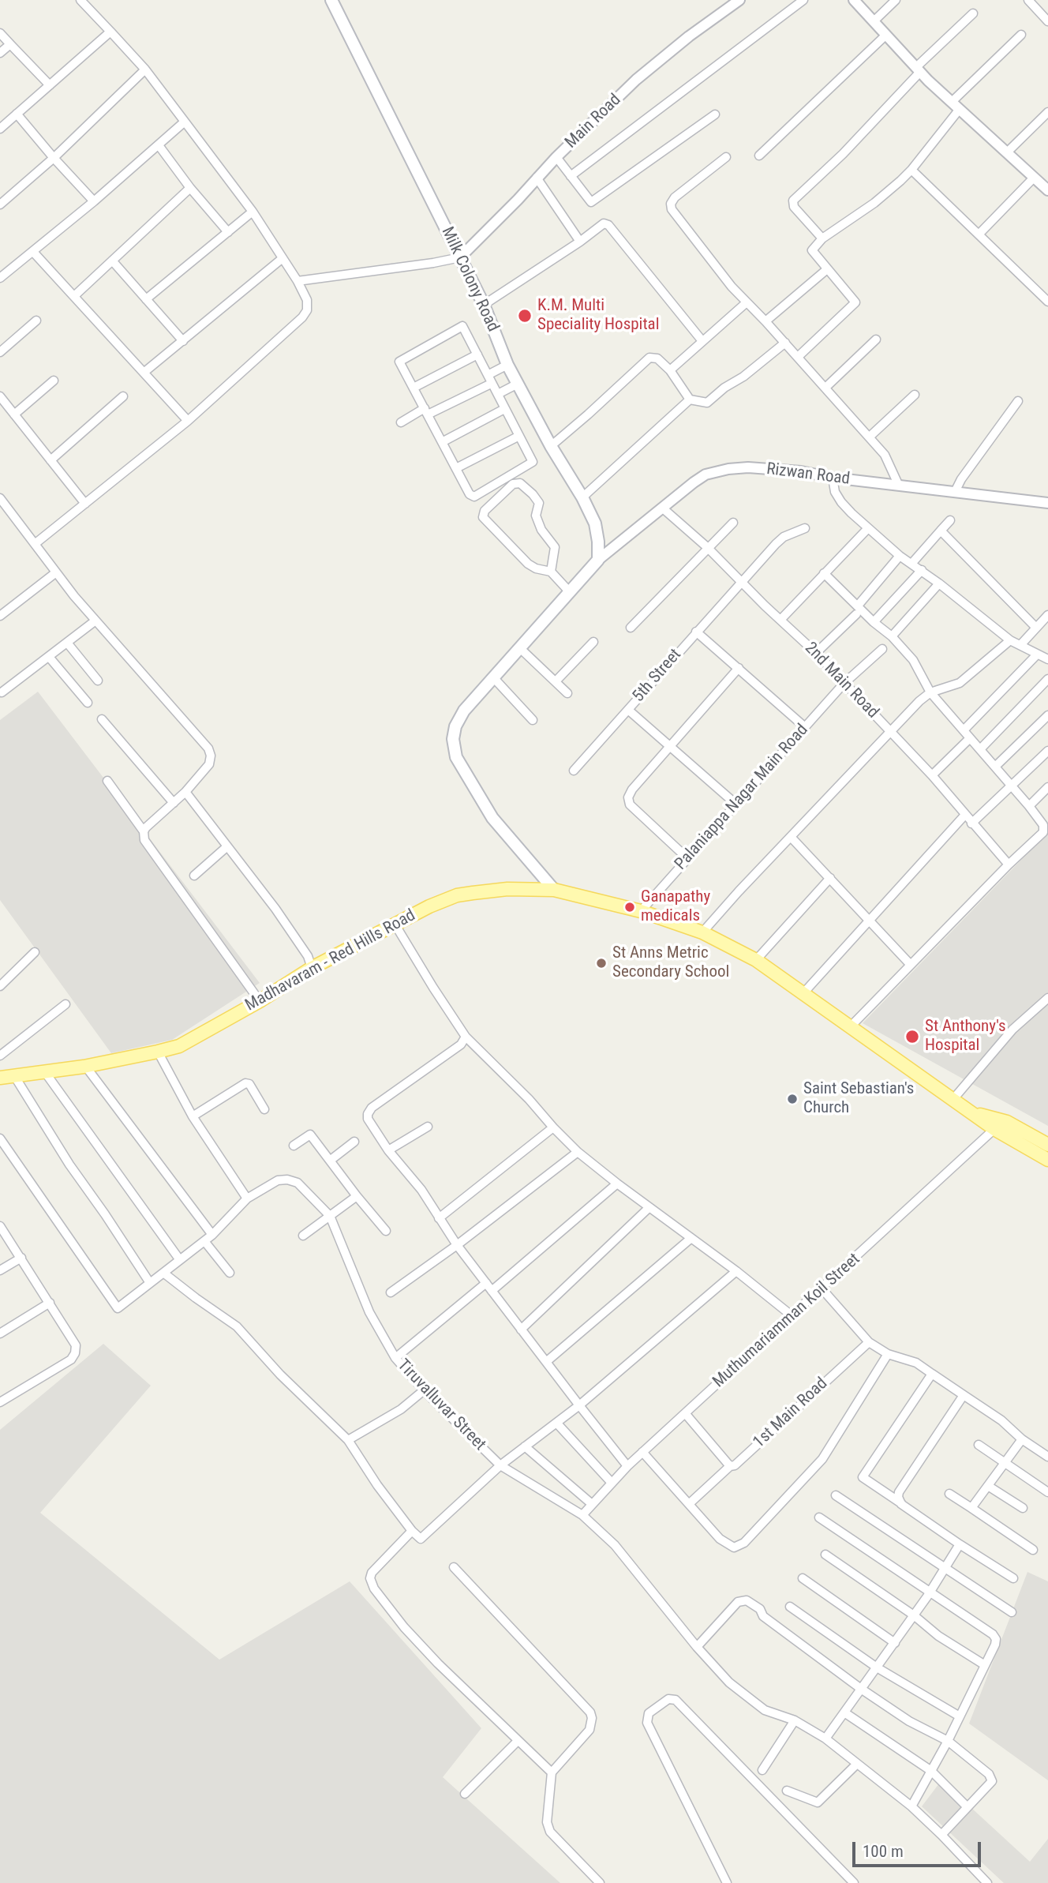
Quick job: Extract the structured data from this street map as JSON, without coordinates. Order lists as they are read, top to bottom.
{
  "streets": {
    "main road": ["Milk Colony Road", "Madhavaram - Red Hills Road"],
    "street": [
      "Main Road",
      "Rizwan Road",
      "5th Street",
      "2nd Main Road",
      "Palaniappa Nagar Main Road",
      "Muthumariamman Koil Street",
      "Tiruvalluvar Street",
      "1st Main Road"
    ]
  },
  "crossings": [
    ["Main Road", "Milk Colony Road"],
    ["Milk Colony Road", "Rizwan Road"],
    ["Rizwan Road", "2nd Main Road"],
    ["5th Street", "2nd Main Road"],
    ["2nd Main Road", "Palaniappa Nagar Main Road"],
    ["Palaniappa Nagar Main Road", "Madhavaram - Red Hills Road"],
    ["Madhavaram - Red Hills Road", "Muthumariamman Koil Street"],
    ["Muthumariamman Koil Street", "Tiruvalluvar Street"]
  ],
  "places": [
    "K.M. Multi Speciality Hospital",
    "Ganapathy medicals",
    "St Anns Metric Secondary School",
    "St Anthony's Hospital",
    "Saint Sebastian's Church"
  ],
  "scale_bar": "100 m"
}
